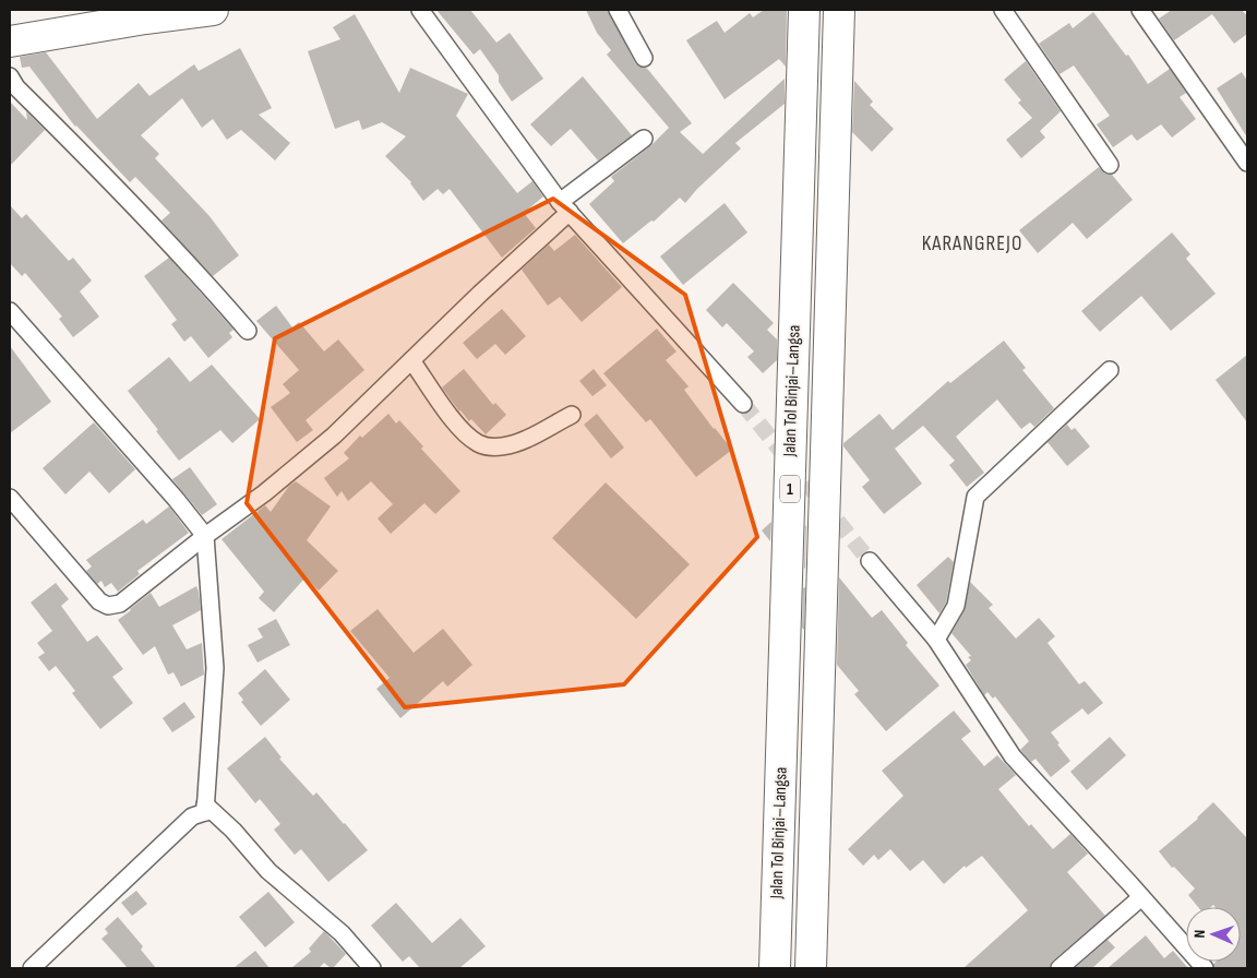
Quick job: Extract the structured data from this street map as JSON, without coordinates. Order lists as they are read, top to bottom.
{
  "streets": {
    "highway": ["Jalan Tol Binjai–Langsa", "1"]
  },
  "districts": ["KARANGREJO"],
  "north": "left"
}
